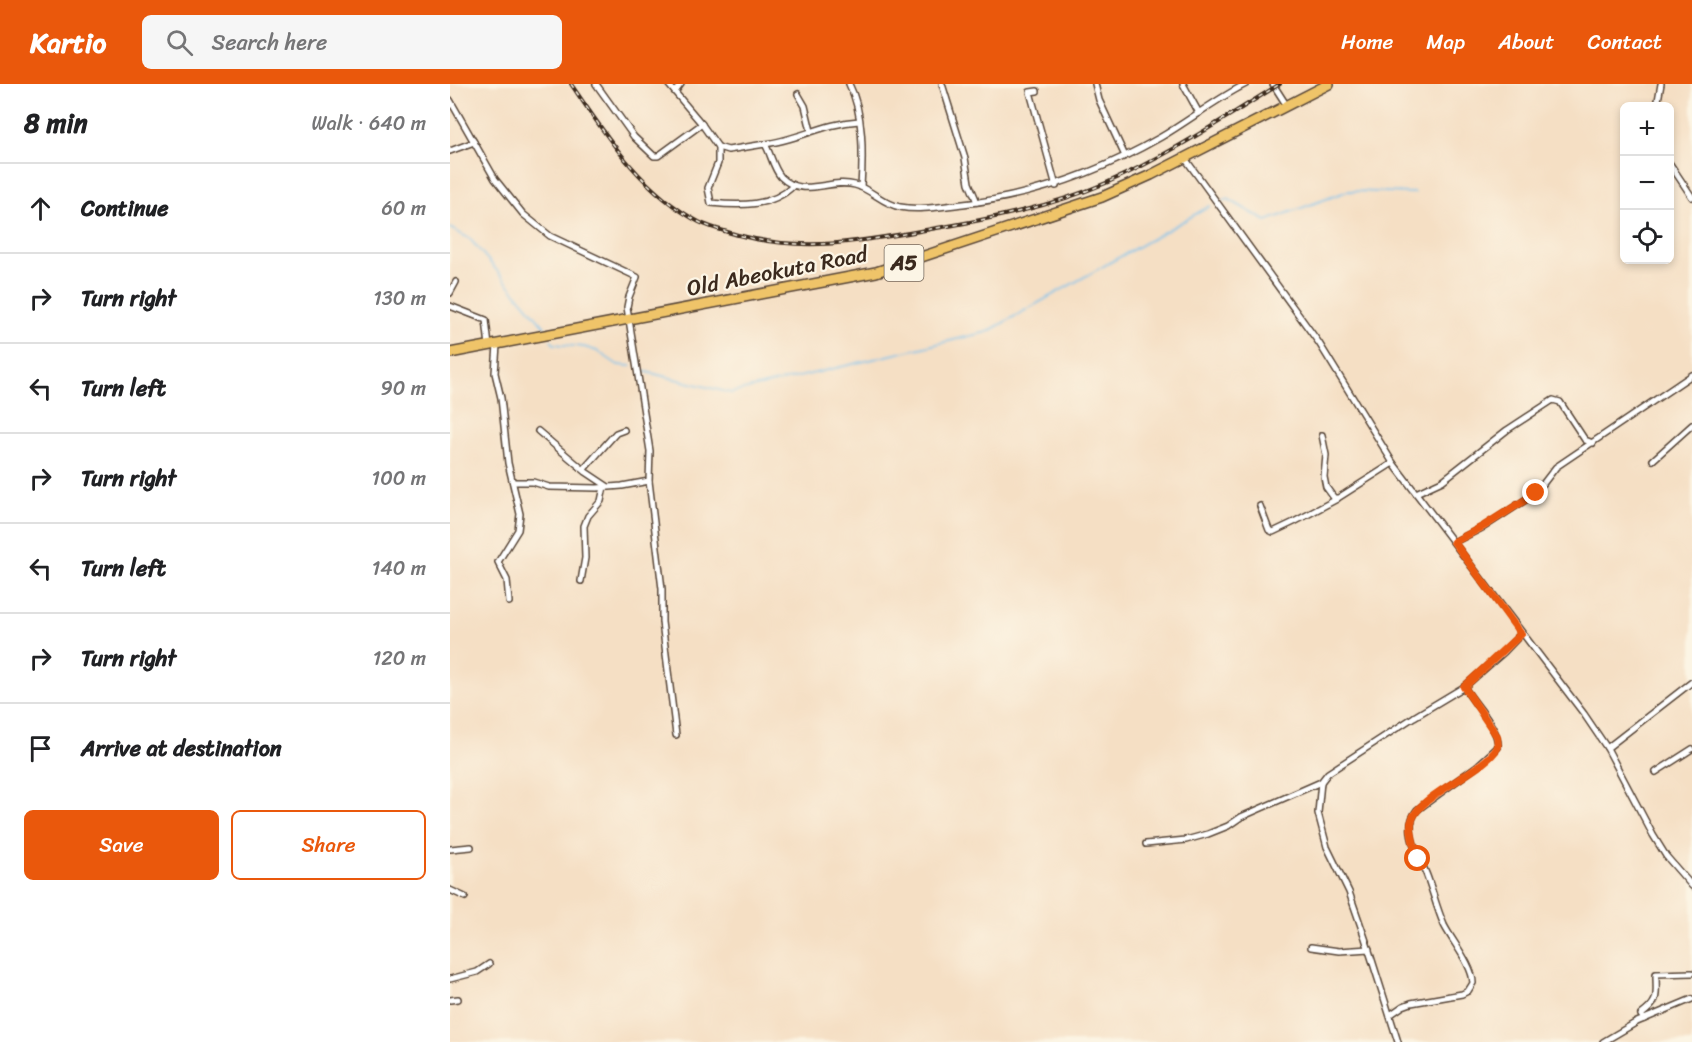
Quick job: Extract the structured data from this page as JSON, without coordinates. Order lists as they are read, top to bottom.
{
  "streets": {
    "highway": ["A5", "Old Abeokuta Road"]
  },
  "page": {
    "header": "Kartio",
    "search": "Search here",
    "nav": [
      "Home",
      "Map",
      "About",
      "Contact"
    ],
    "heading": ["8 min", "Walk · 640 m"],
    "map_buttons": ["+", "−"],
    "list": [
      ["Continue", "60 m"],
      ["Turn right", "130 m"],
      ["Turn left", "90 m"],
      ["Turn right", "100 m"],
      ["Turn left", "140 m"],
      ["Turn right", "120 m"],
      "Arrive at destination"
    ],
    "buttons": ["Save", "Share"]
  }
}
